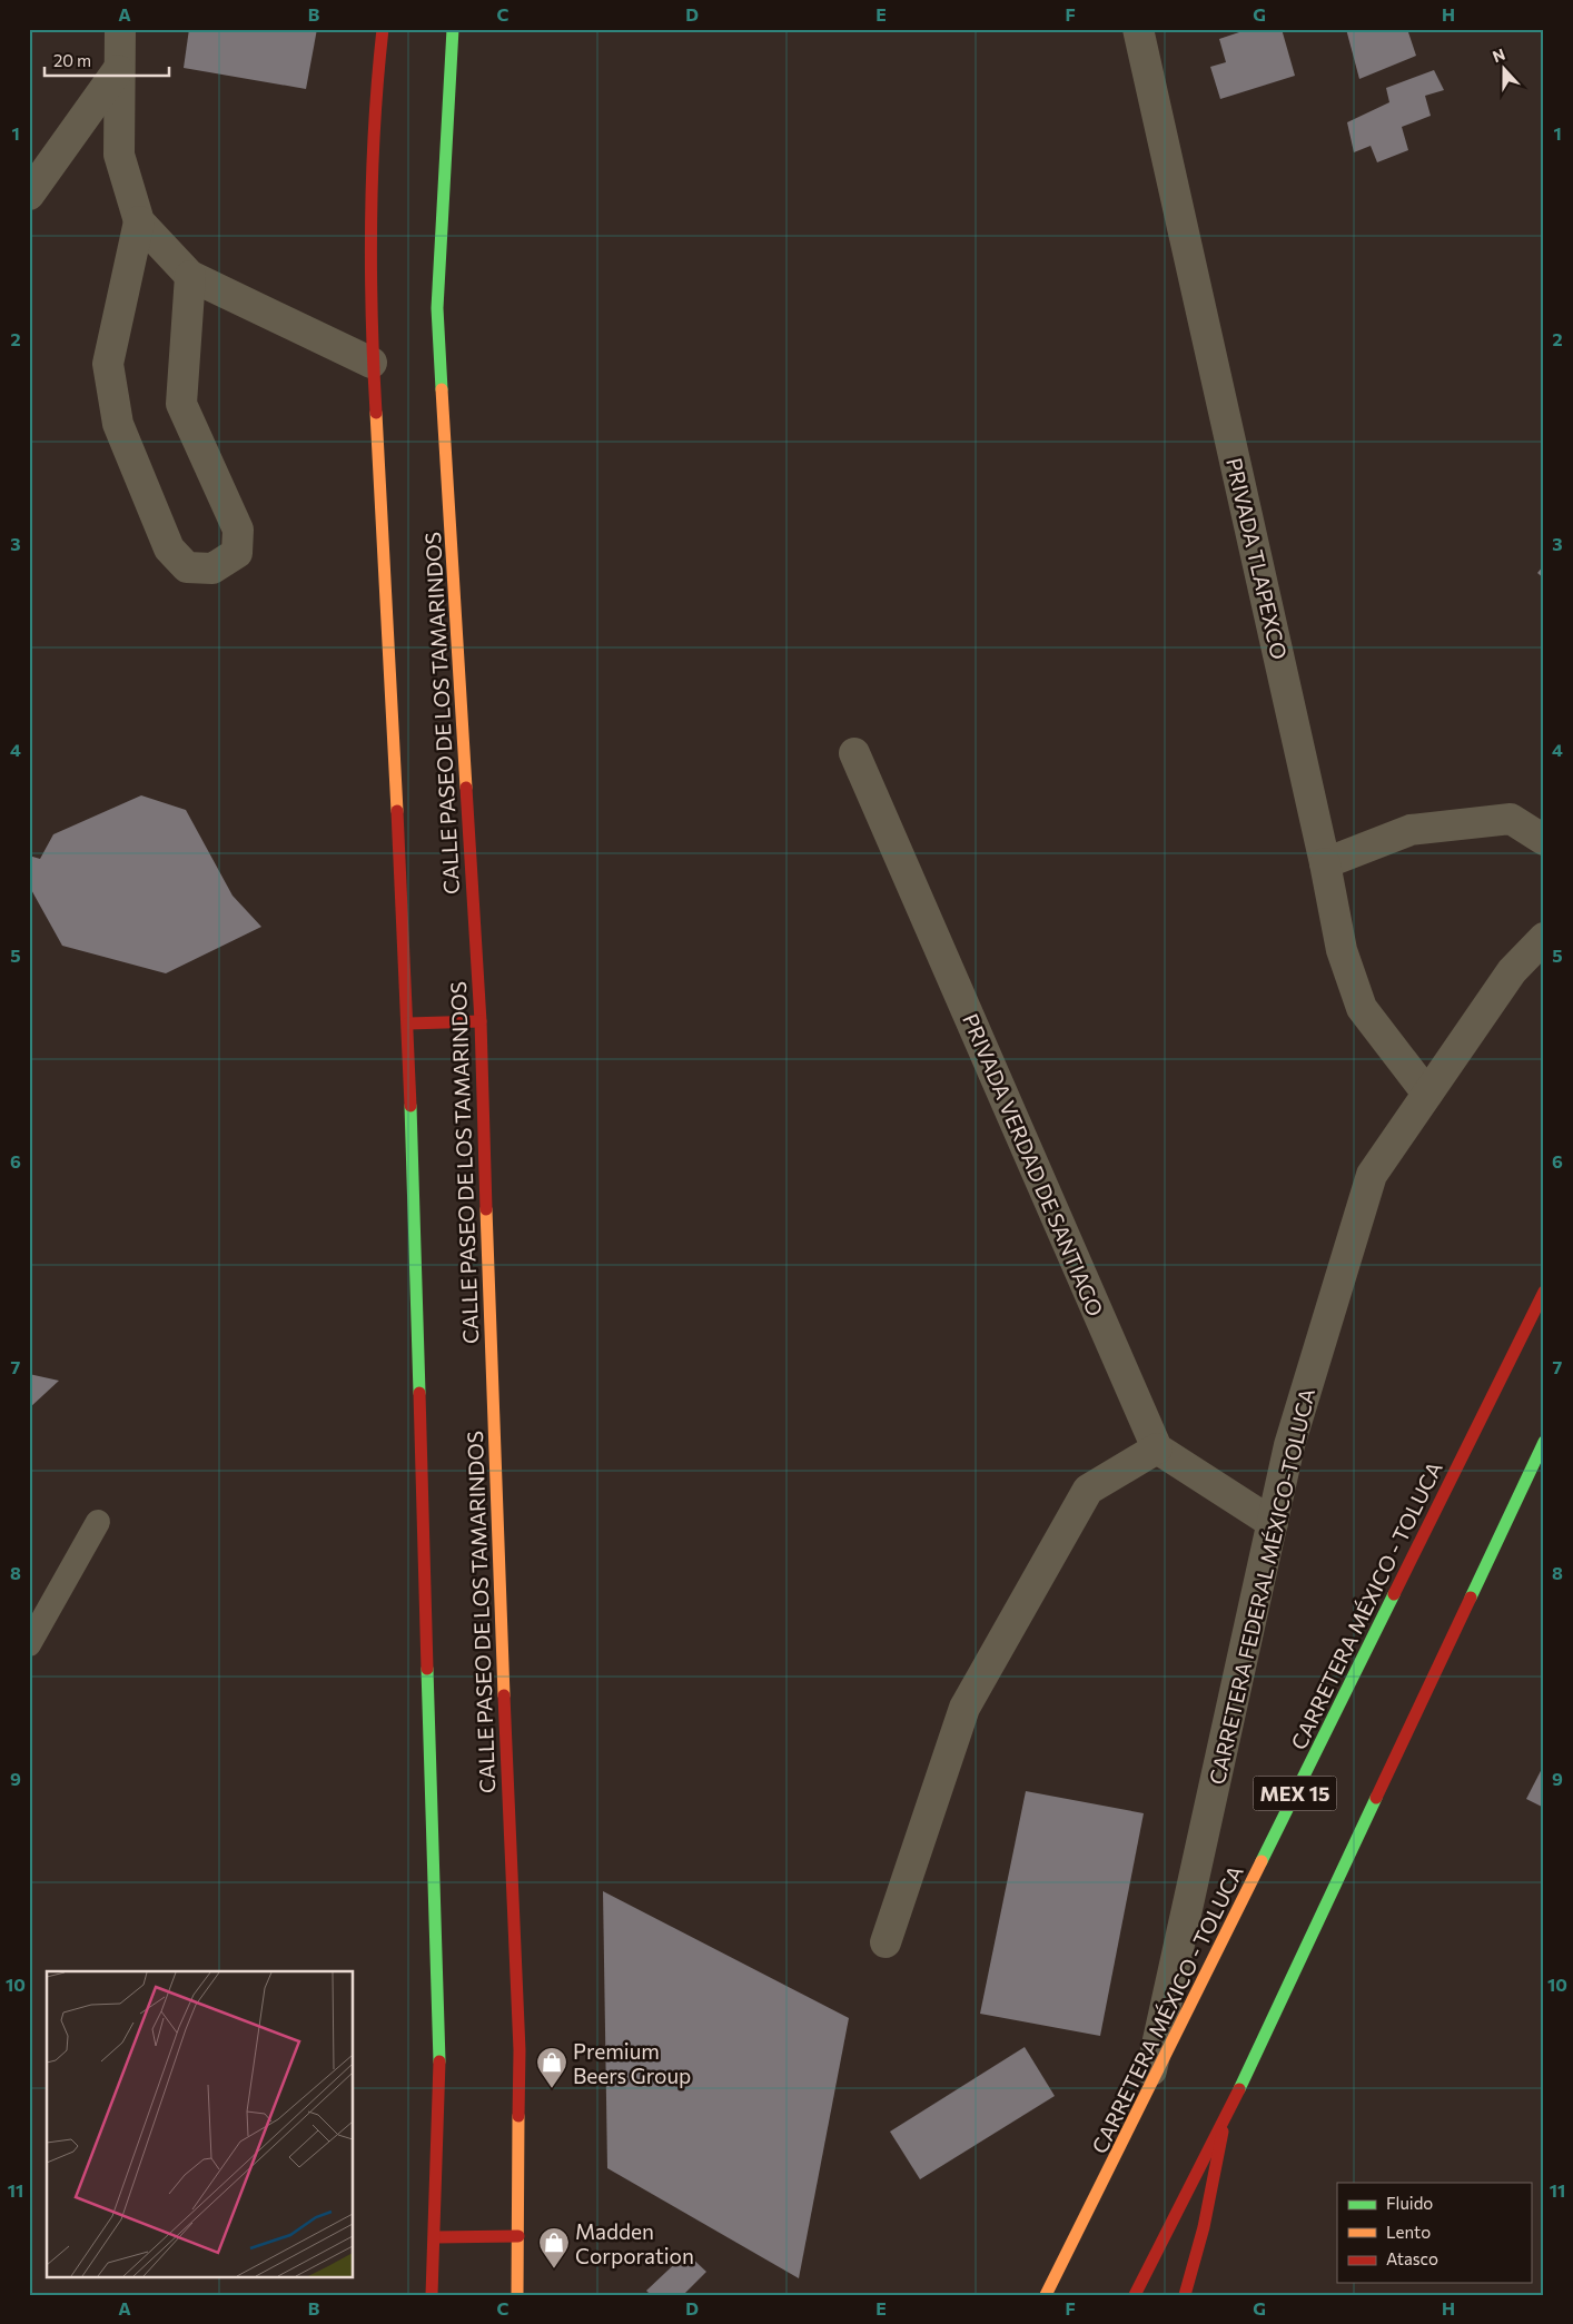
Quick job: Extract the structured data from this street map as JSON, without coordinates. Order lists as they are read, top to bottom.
{
  "streets": {
    "street": [
      "PRIVADA TLAPEXCO",
      "CALLE PASEO DE LOS TAMARINDOS",
      "PRIVADA VERDAD DE SANTIAGO",
      "CARRETERA FEDERAL MÉXICO-TOLUCA",
      "CARRETERA MÉXICO - TOLUCA",
      "MEX 15"
    ]
  },
  "crossings": [
    ["PRIVADA TLAPEXCO", "CARRETERA FEDERAL MÉXICO-TOLUCA"],
    ["CARRETERA FEDERAL MÉXICO-TOLUCA", "CARRETERA MÉXICO - TOLUCA"]
  ],
  "places": {
    "shop": ["Premium Beers Group", "Madden Corporation"]
  },
  "legend": ["Fluido", "Lento", "Atasco"],
  "scale_bar": "20 m",
  "north": "top",
  "grid": {
    "columns": [
      "A",
      "B",
      "C",
      "D",
      "E",
      "F",
      "G",
      "H"
    ],
    "rows": [
      "1",
      "2",
      "3",
      "4",
      "5",
      "6",
      "7",
      "8",
      "9",
      "10",
      "11"
    ]
  }
}
